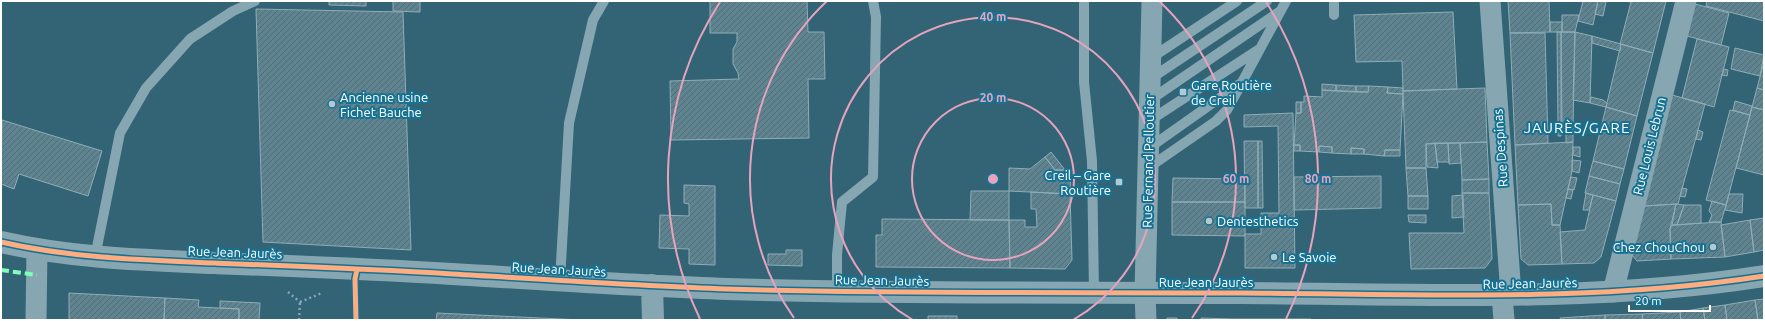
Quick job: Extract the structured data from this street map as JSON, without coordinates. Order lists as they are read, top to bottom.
{
  "streets": {
    "street": [
      "Rue Louis Lebrun",
      "Rue Despinas",
      "Rue Fernand Pelloutier",
      "Rue Jean Jaurès"
    ]
  },
  "crossings": [
    ["Rue Louis Lebrun", "Rue Jean Jaurès"],
    ["Rue Despinas", "Rue Jean Jaurès"],
    ["Rue Fernand Pelloutier", "Rue Jean Jaurès"]
  ],
  "districts": ["JAURÈS/GARE"],
  "places": {
    "transit": ["Gare Routière de Creil", "Creil – Gare Routière"],
    "other": [
      "Ancienne usine Fichet Bauche",
      "Dentesthetics",
      "Chez ChouChou",
      "Le Savoie"
    ]
  },
  "scale_bar": "20 m",
  "rings": [
    "40 m",
    "20 m",
    "60 m",
    "80 m"
  ]
}
